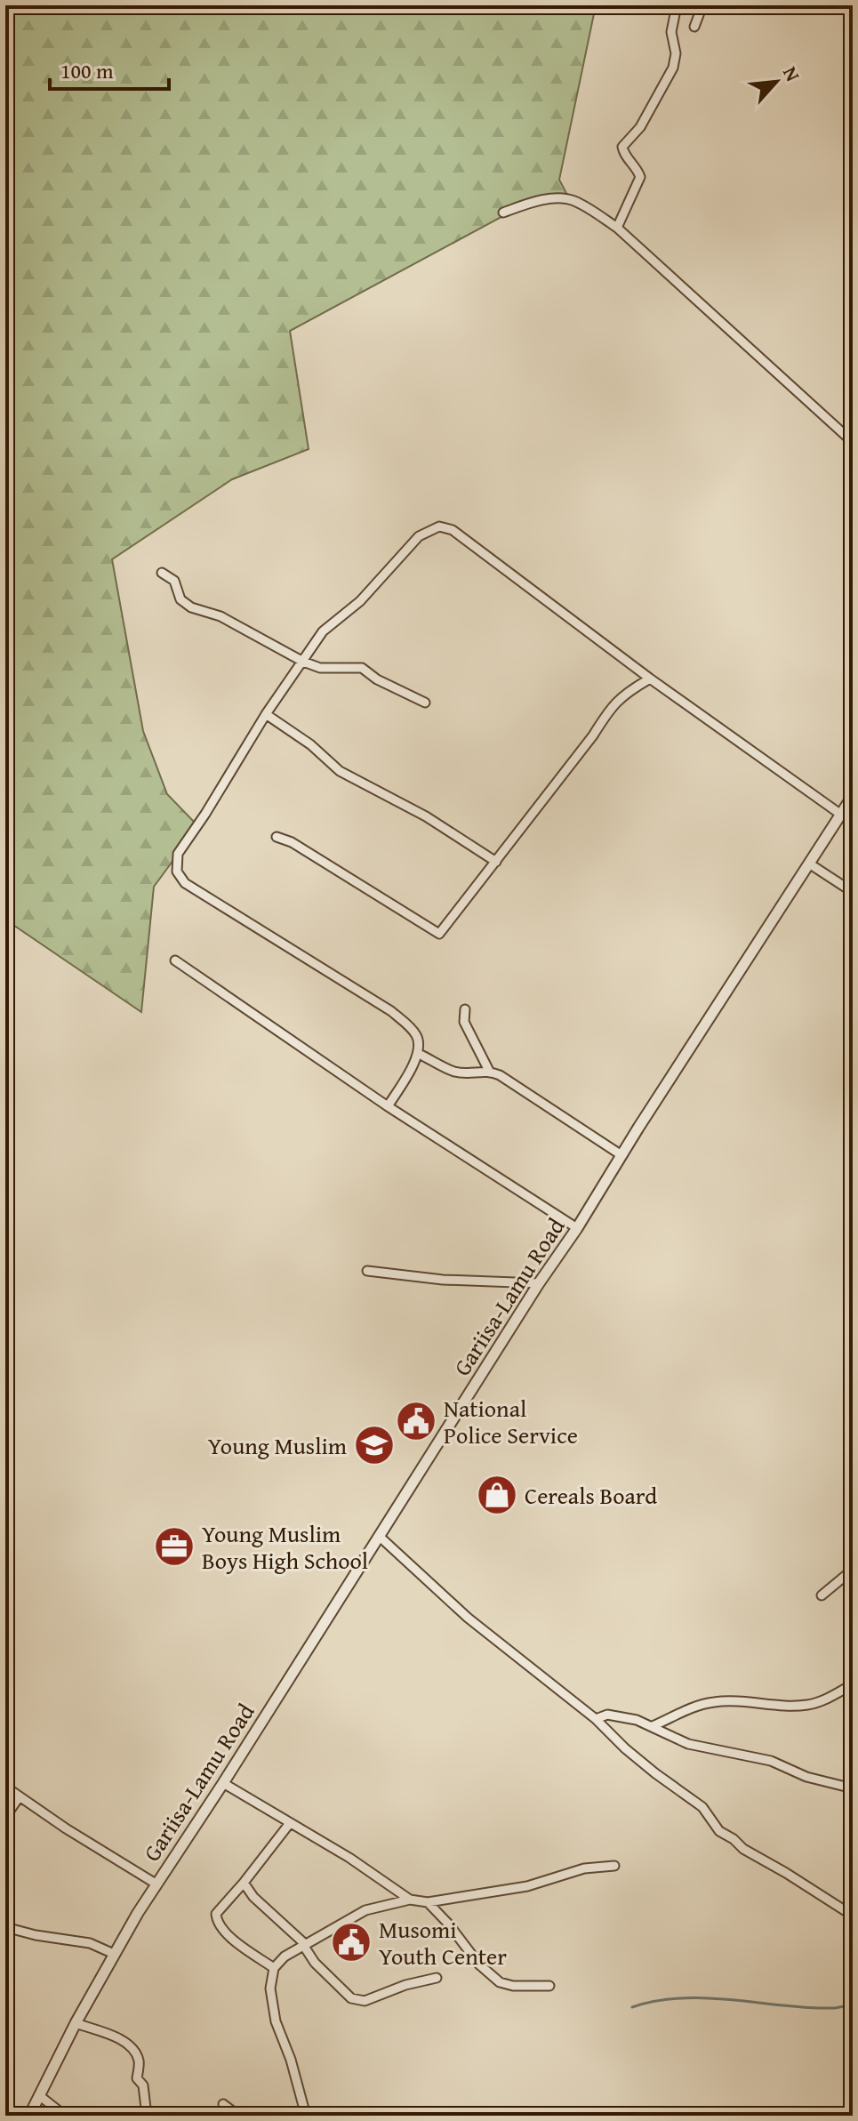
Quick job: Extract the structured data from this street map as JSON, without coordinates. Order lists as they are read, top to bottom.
{
  "streets": {
    "street": ["Gariisa-Lamu Road"]
  },
  "places": {
    "public building": ["National Police Service", "Musomi Youth Center"],
    "school or university": ["Young Muslim"],
    "shop": ["Cereals Board"],
    "office": ["Young Muslim Boys High School"]
  },
  "scale_bar": "100 m",
  "north": "top right"
}
